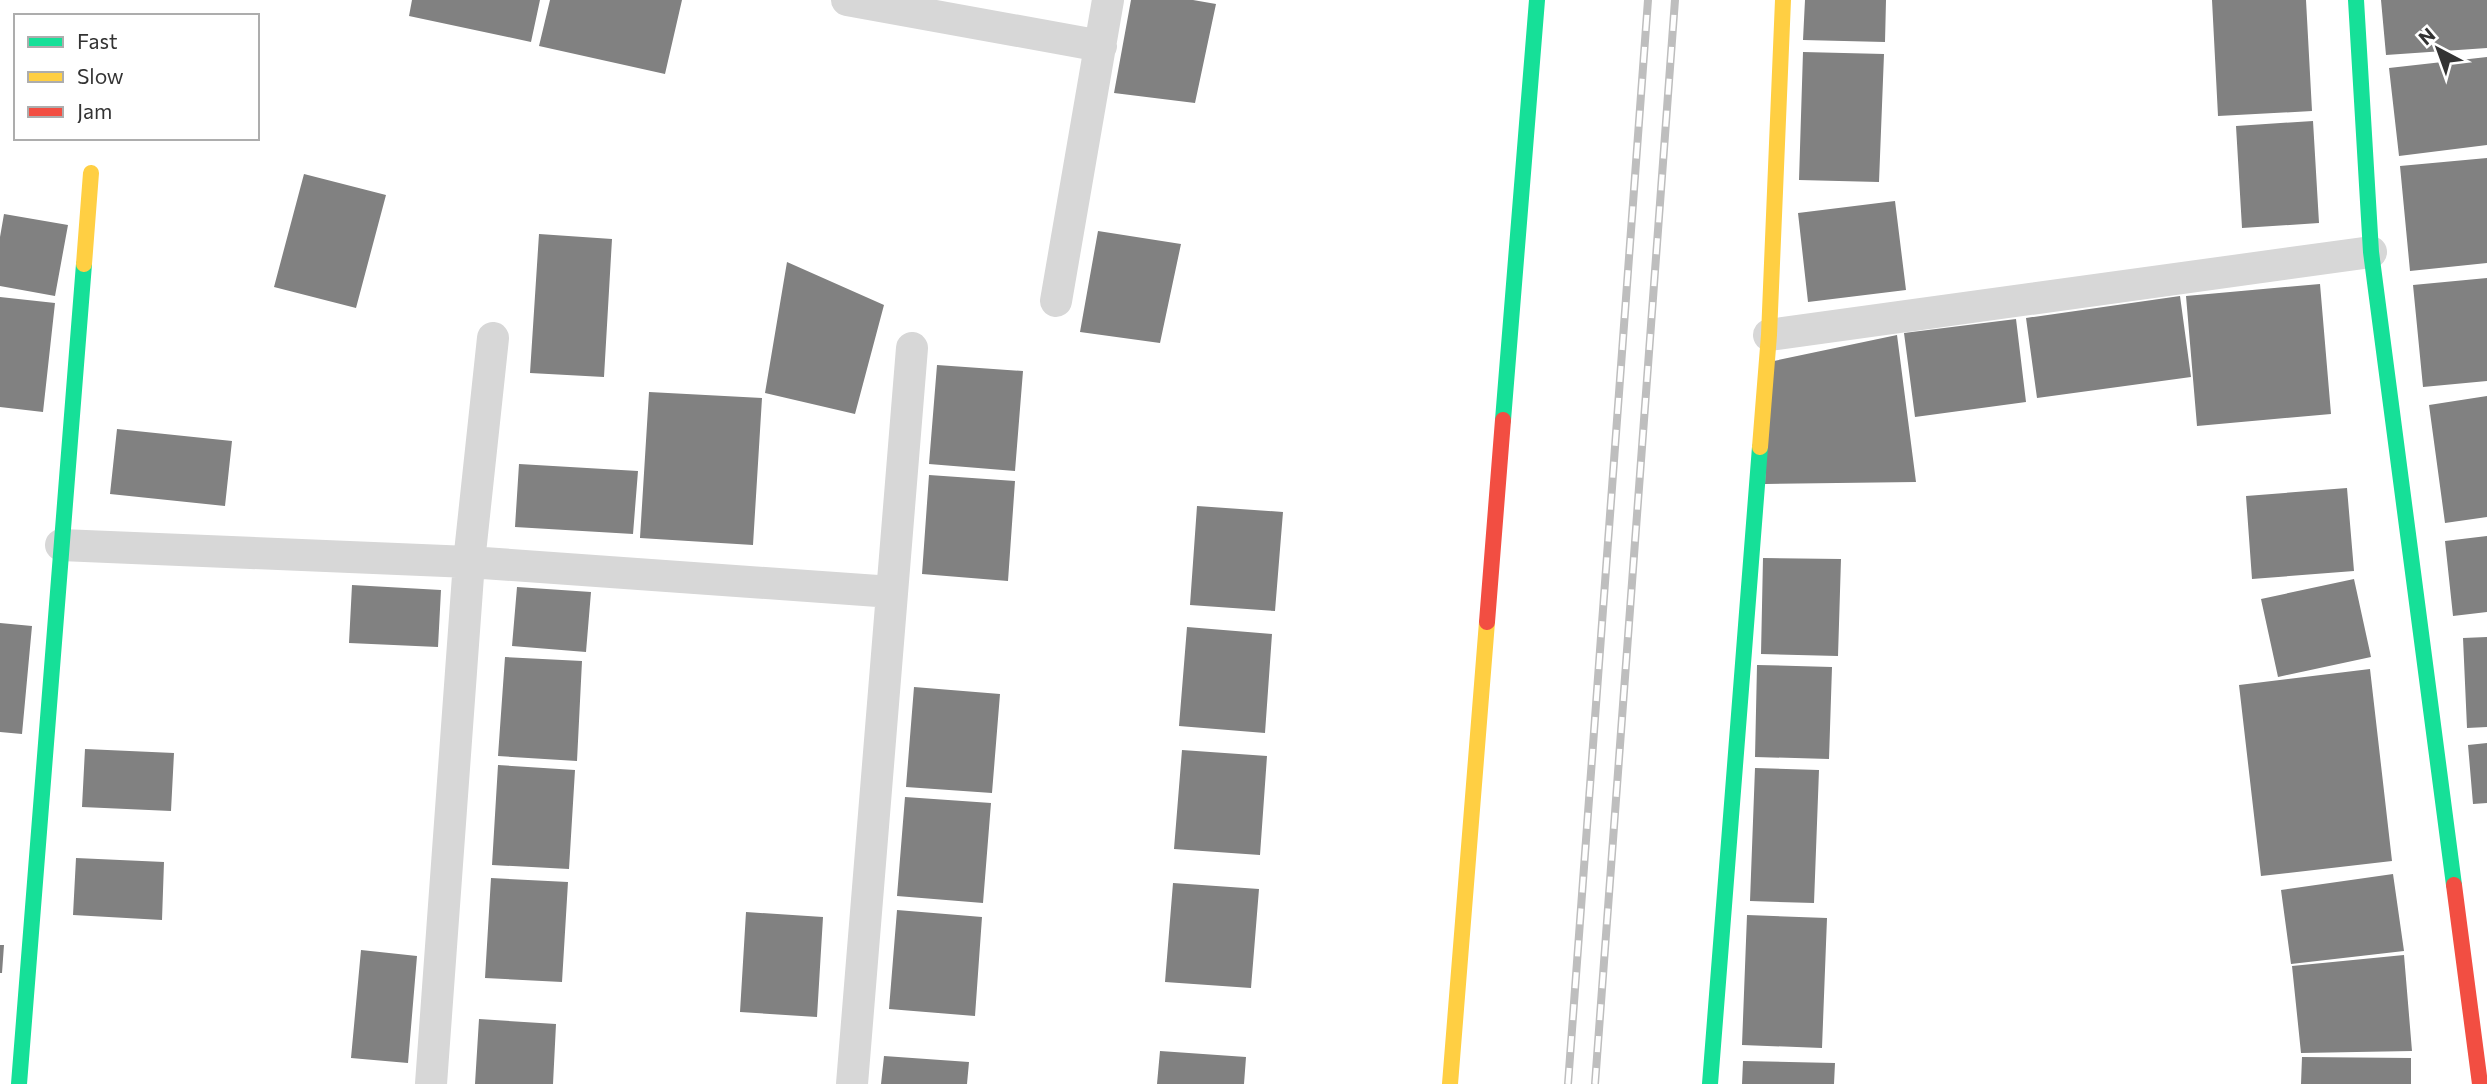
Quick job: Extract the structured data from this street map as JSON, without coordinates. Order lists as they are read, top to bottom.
{
  "legend": ["Fast", "Slow", "Jam"],
  "north": "top left"
}
